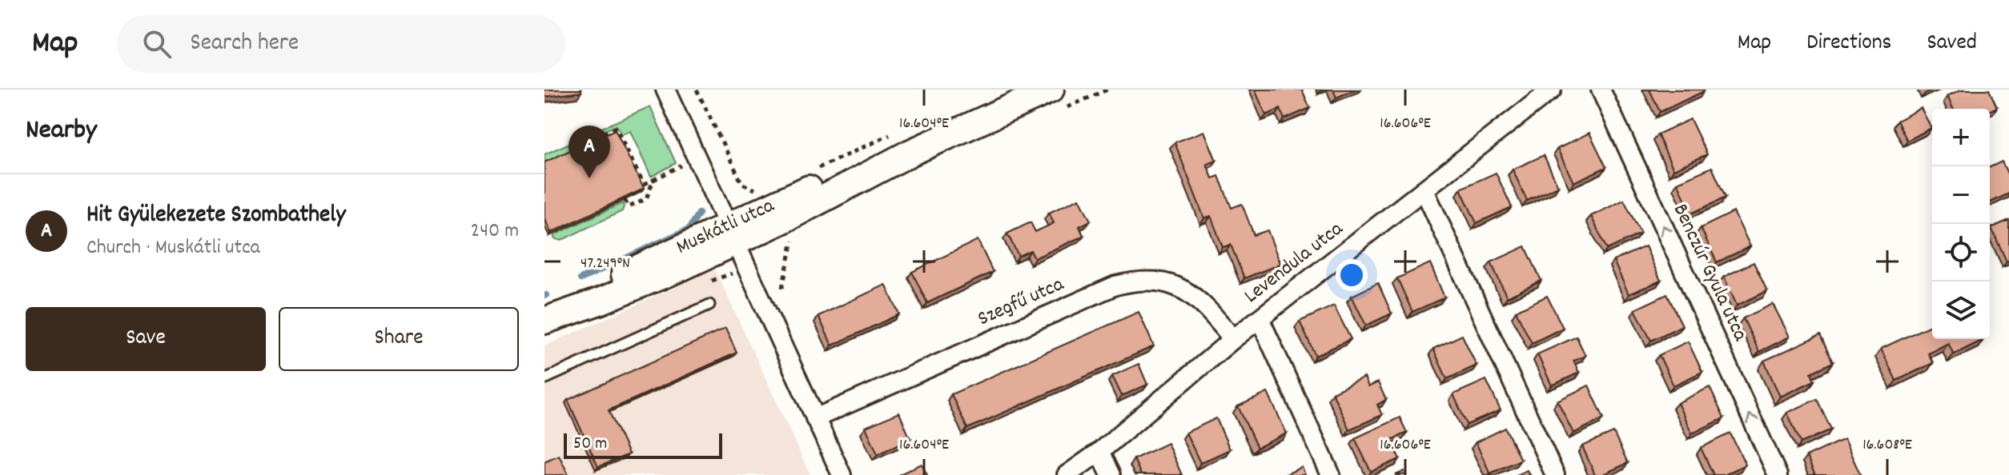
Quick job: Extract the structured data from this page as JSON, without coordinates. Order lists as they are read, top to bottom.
{
  "streets": {
    "main road": ["Muskátli utca"],
    "street": ["Levendula utca", "Benczúr Gyula utca", "Szegfű utca"]
  },
  "crossings": [
    ["Levendula utca", "Szegfű utca"]
  ],
  "one_way": ["Benczúr Gyula utca"],
  "scale_bar": "50 m",
  "page": {
    "header": "Map",
    "search": "Search here",
    "nav": ["Map", "Directions", "Saved"],
    "heading": "Nearby",
    "map_buttons": ["+", "−"],
    "pins": "A",
    "list": [
      {
        "mark": "A",
        "name": "Hit Gyülekezete Szombathely",
        "note": "Church · Muskátli utca",
        "value": "240 m"
      }
    ],
    "buttons": ["Save", "Share"],
    "scale": "50 m"
  },
  "coordinates": [
    "16.604°E",
    "16.606°E",
    "47.249°N",
    "16.608°E"
  ]
}
